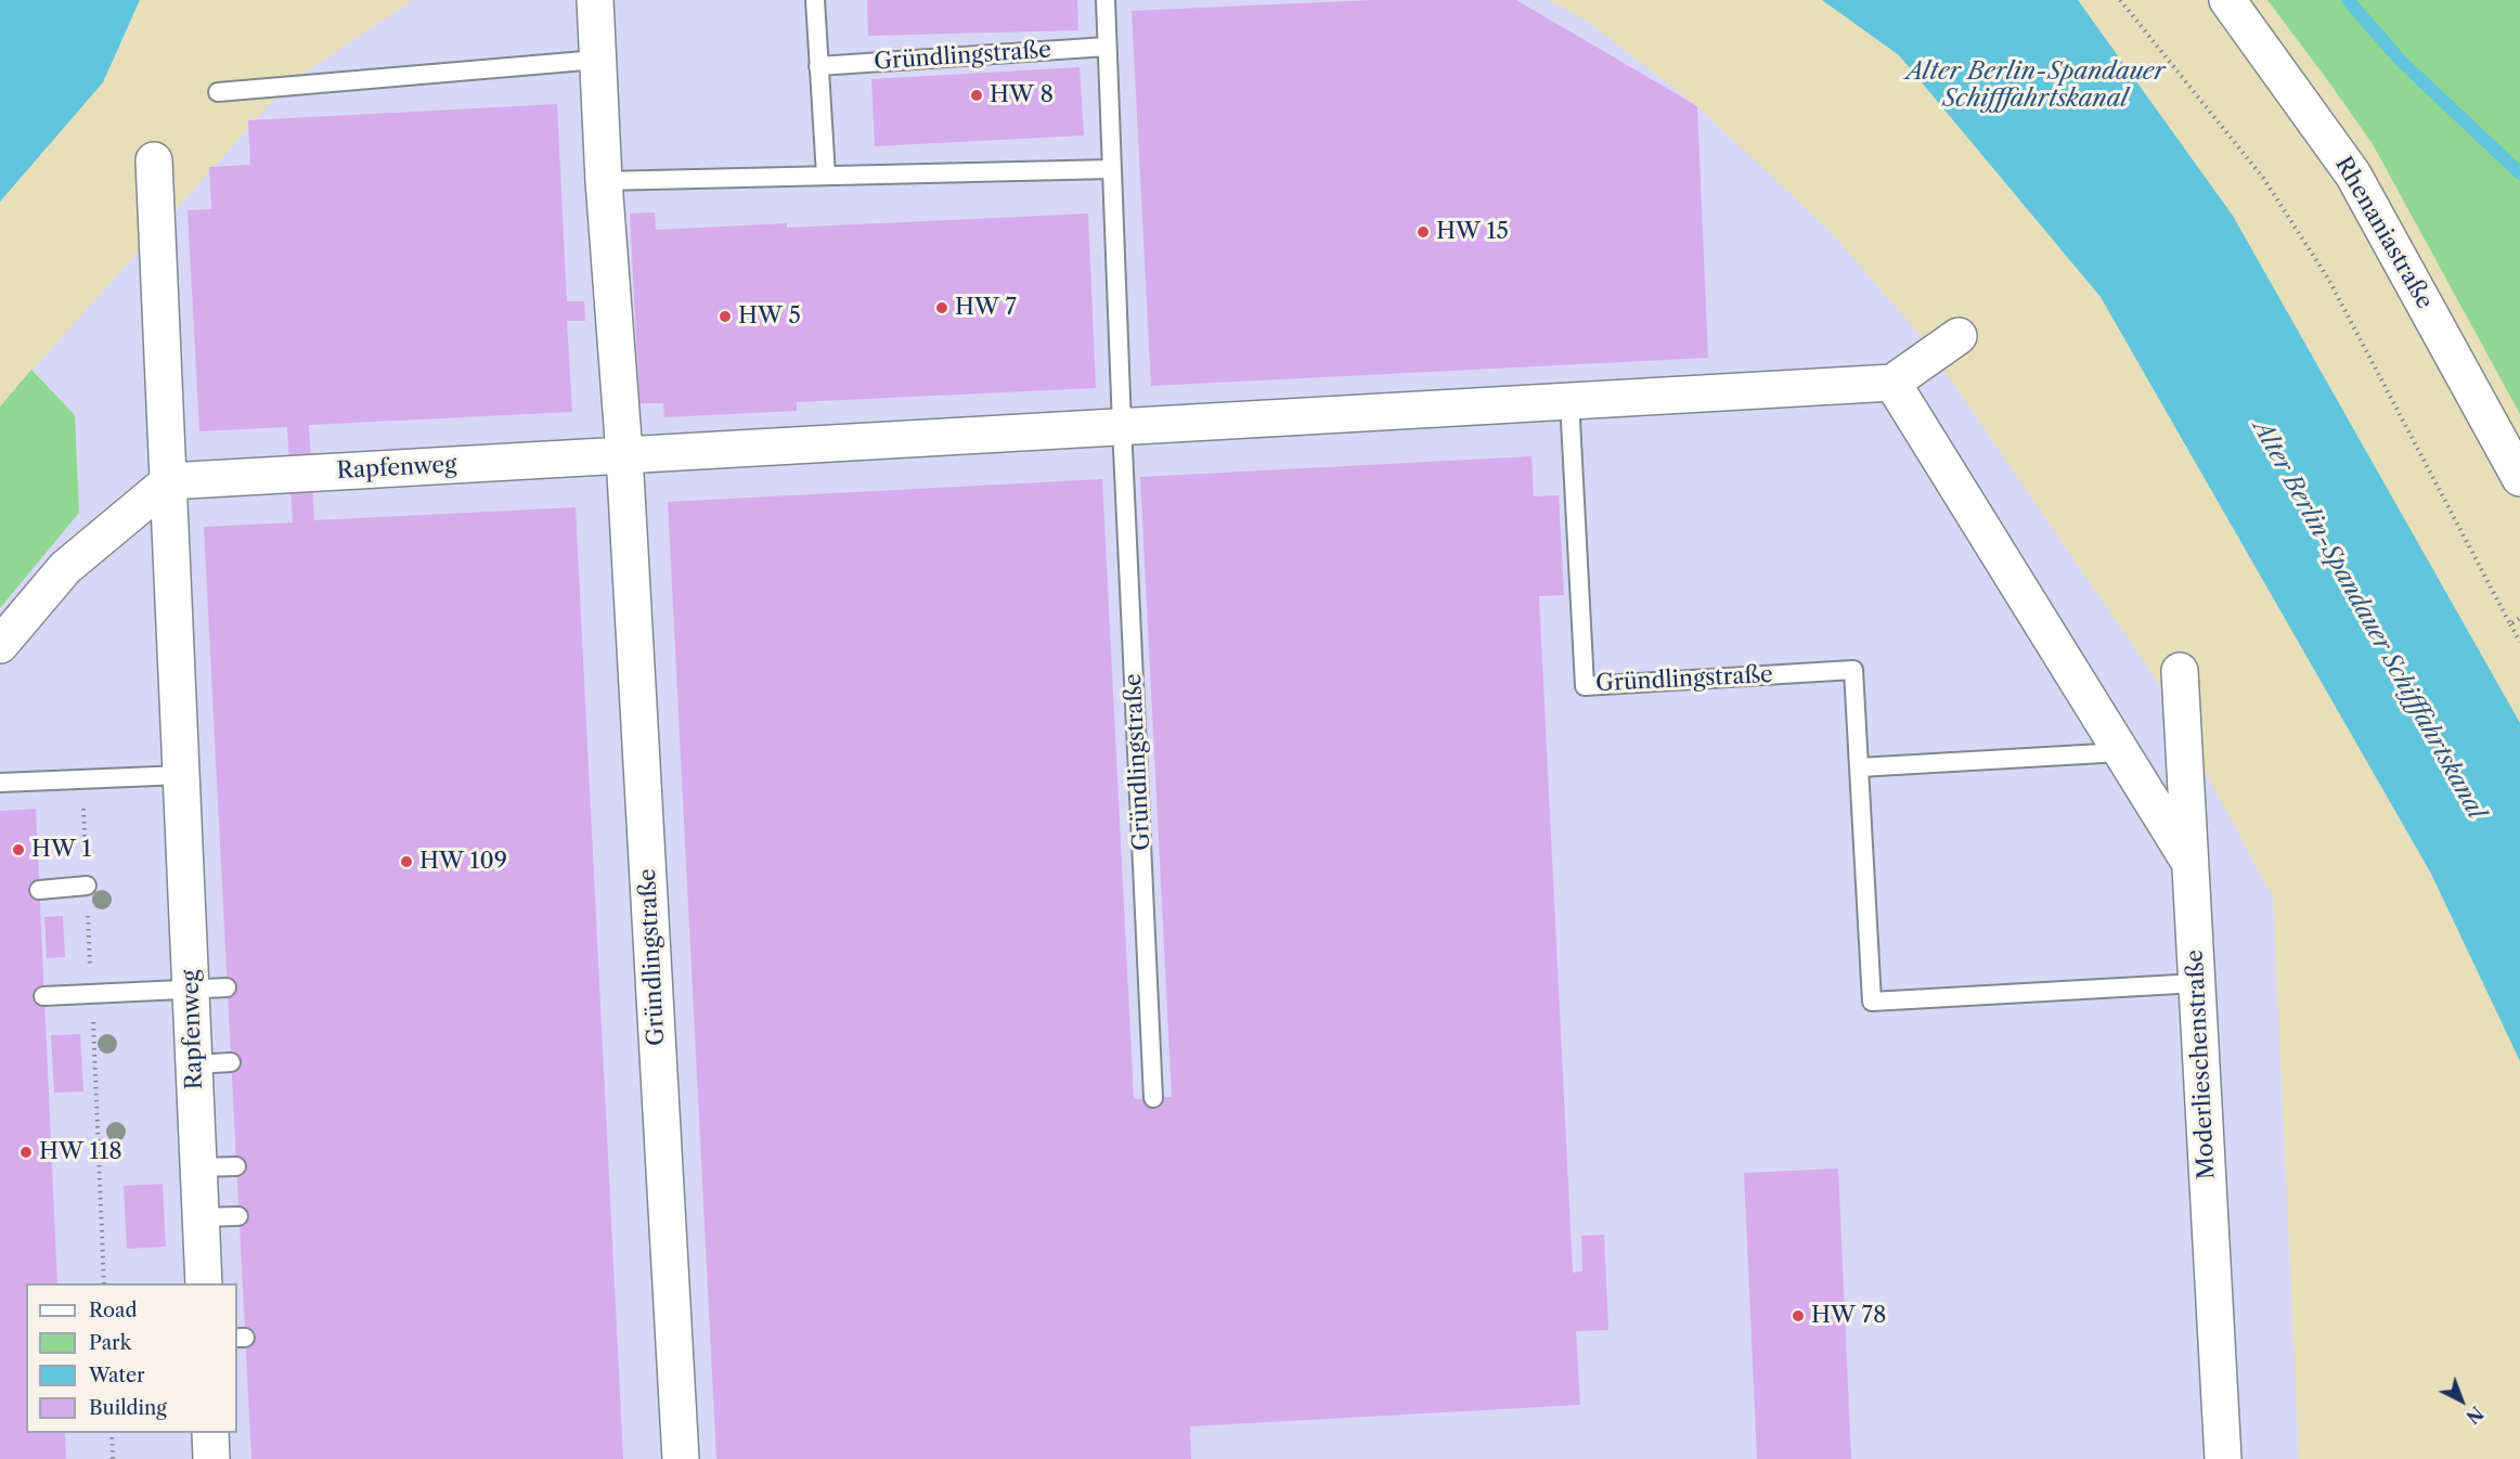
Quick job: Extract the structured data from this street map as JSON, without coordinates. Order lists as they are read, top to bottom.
{
  "streets": {
    "street": [
      "Gründlingstraße",
      "Rhenaniastraße",
      "Rapfenweg",
      "Moderlieschenstraße"
    ]
  },
  "crossings": [
    ["Gründlingstraße", "Rapfenweg"],
    ["Gründlingstraße", "Moderlieschenstraße"]
  ],
  "water": ["Alter Berlin-Spandauer Schifffahrtskanal"],
  "places": [
    "HW 8",
    "HW 15",
    "HW 7",
    "HW 5",
    "HW 1",
    "HW 109",
    "HW 118",
    "HW 78"
  ],
  "legend": [
    "Road",
    "Park",
    "Water",
    "Building"
  ],
  "north": "bottom right"
}
